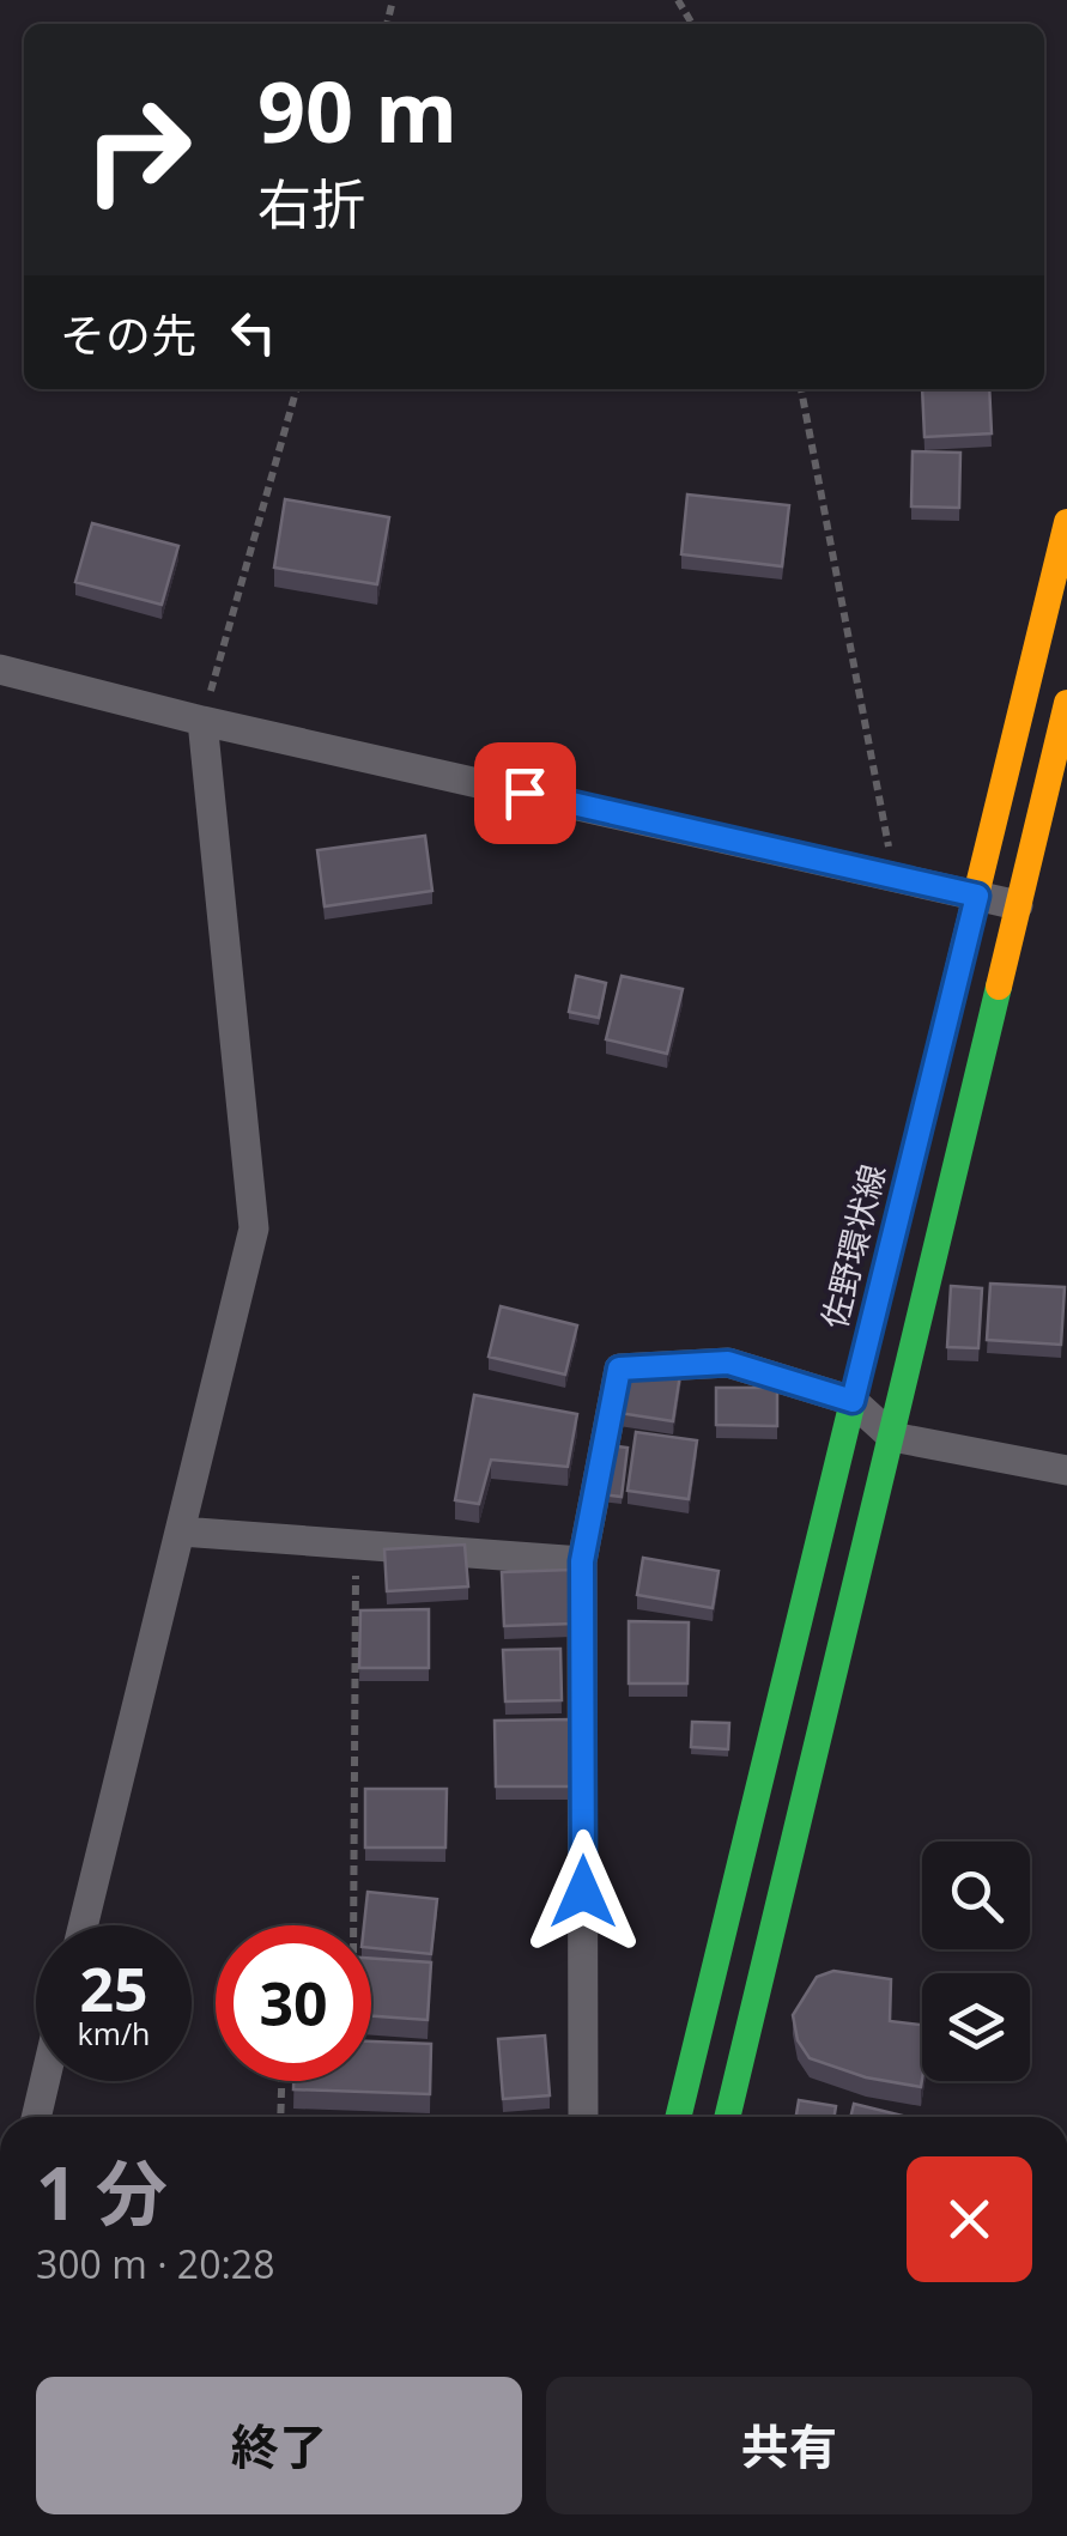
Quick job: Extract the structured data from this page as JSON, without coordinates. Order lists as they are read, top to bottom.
{
  "streets": {
    "main road": ["佐野環状線"]
  },
  "page": {
    "turn": ["90 m", "右折"],
    "then": "その先",
    "speed": "25 km/h",
    "limit": "30",
    "heading": ["1 分", "300 m · 20:28"],
    "buttons": ["終了", "共有"]
  }
}
